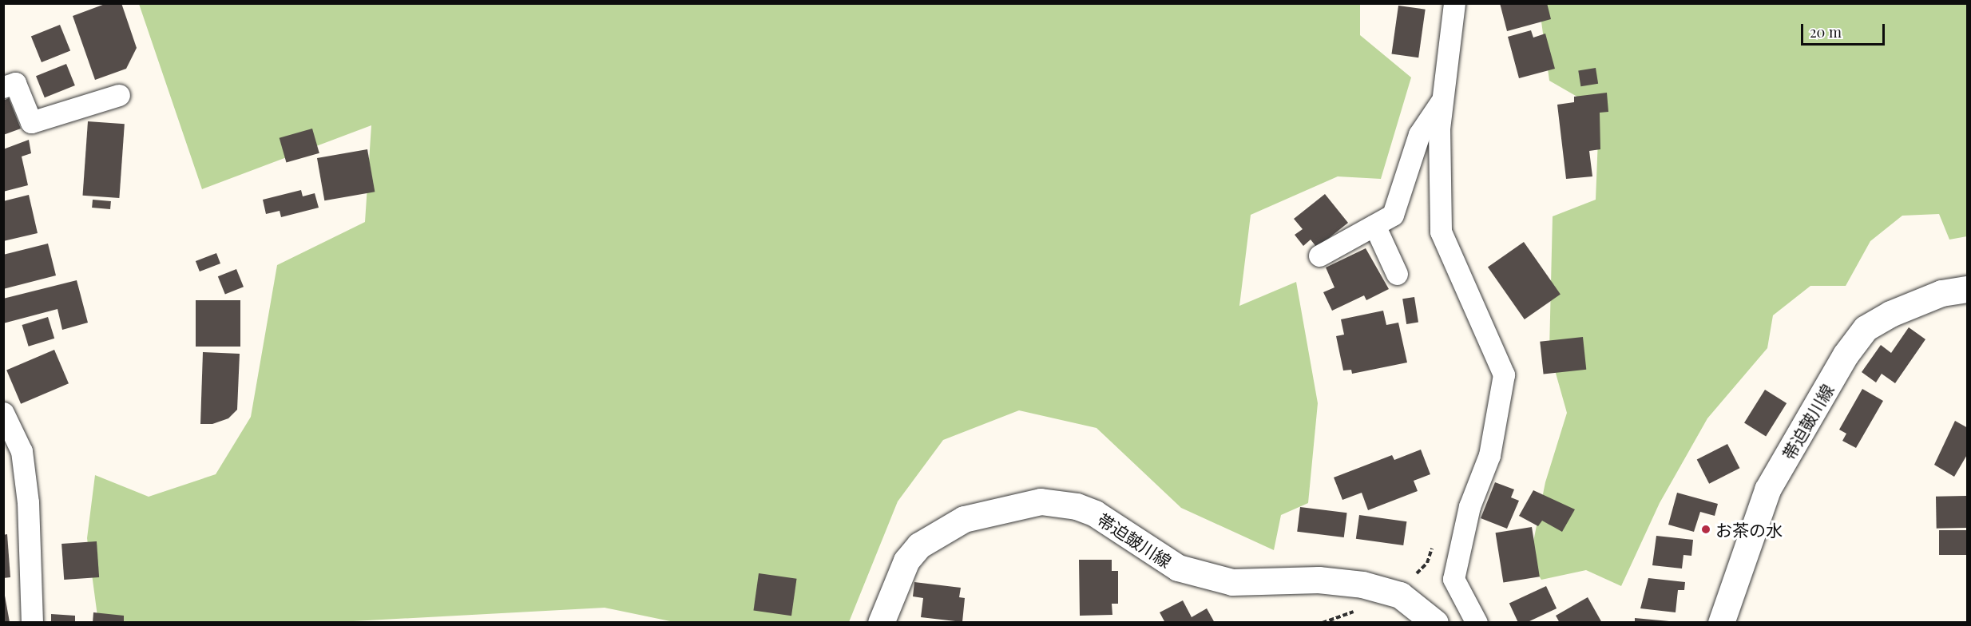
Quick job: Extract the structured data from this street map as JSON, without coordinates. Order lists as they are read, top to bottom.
{
  "streets": {
    "street": ["帯迫皷川線"]
  },
  "places": ["お茶の水"],
  "scale_bar": "20 m"
}
